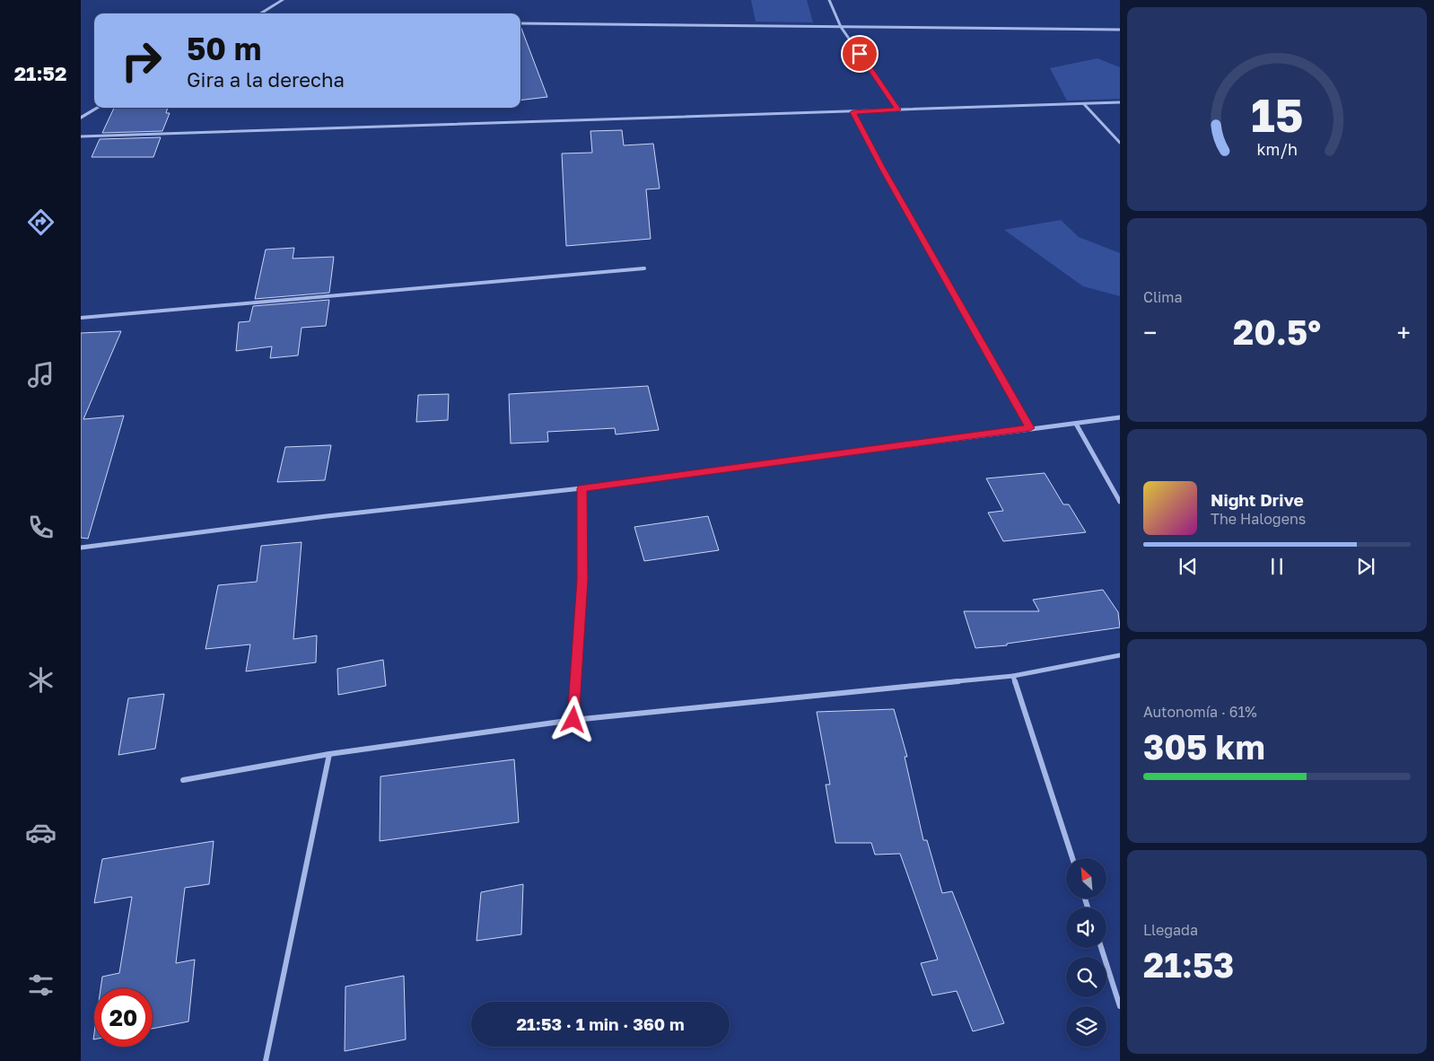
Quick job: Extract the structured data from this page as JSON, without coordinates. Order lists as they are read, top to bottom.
{
  "north": "top left",
  "page": {
    "tabs": "21:52",
    "turn": ["50 m", "Gira a la derecha"],
    "tile": [
      "Clima",
      ["Autonomía · 61%", "305 km"],
      ["Llegada", "21:53"]
    ],
    "heat": ["−", "20.5°", "+"],
    "song": ["Night Drive", "The Halogens"],
    "limit": "20",
    "trip": "21:53 · 1 min · 360 m",
    "gauge": ["15", "km/h"]
  }
}
